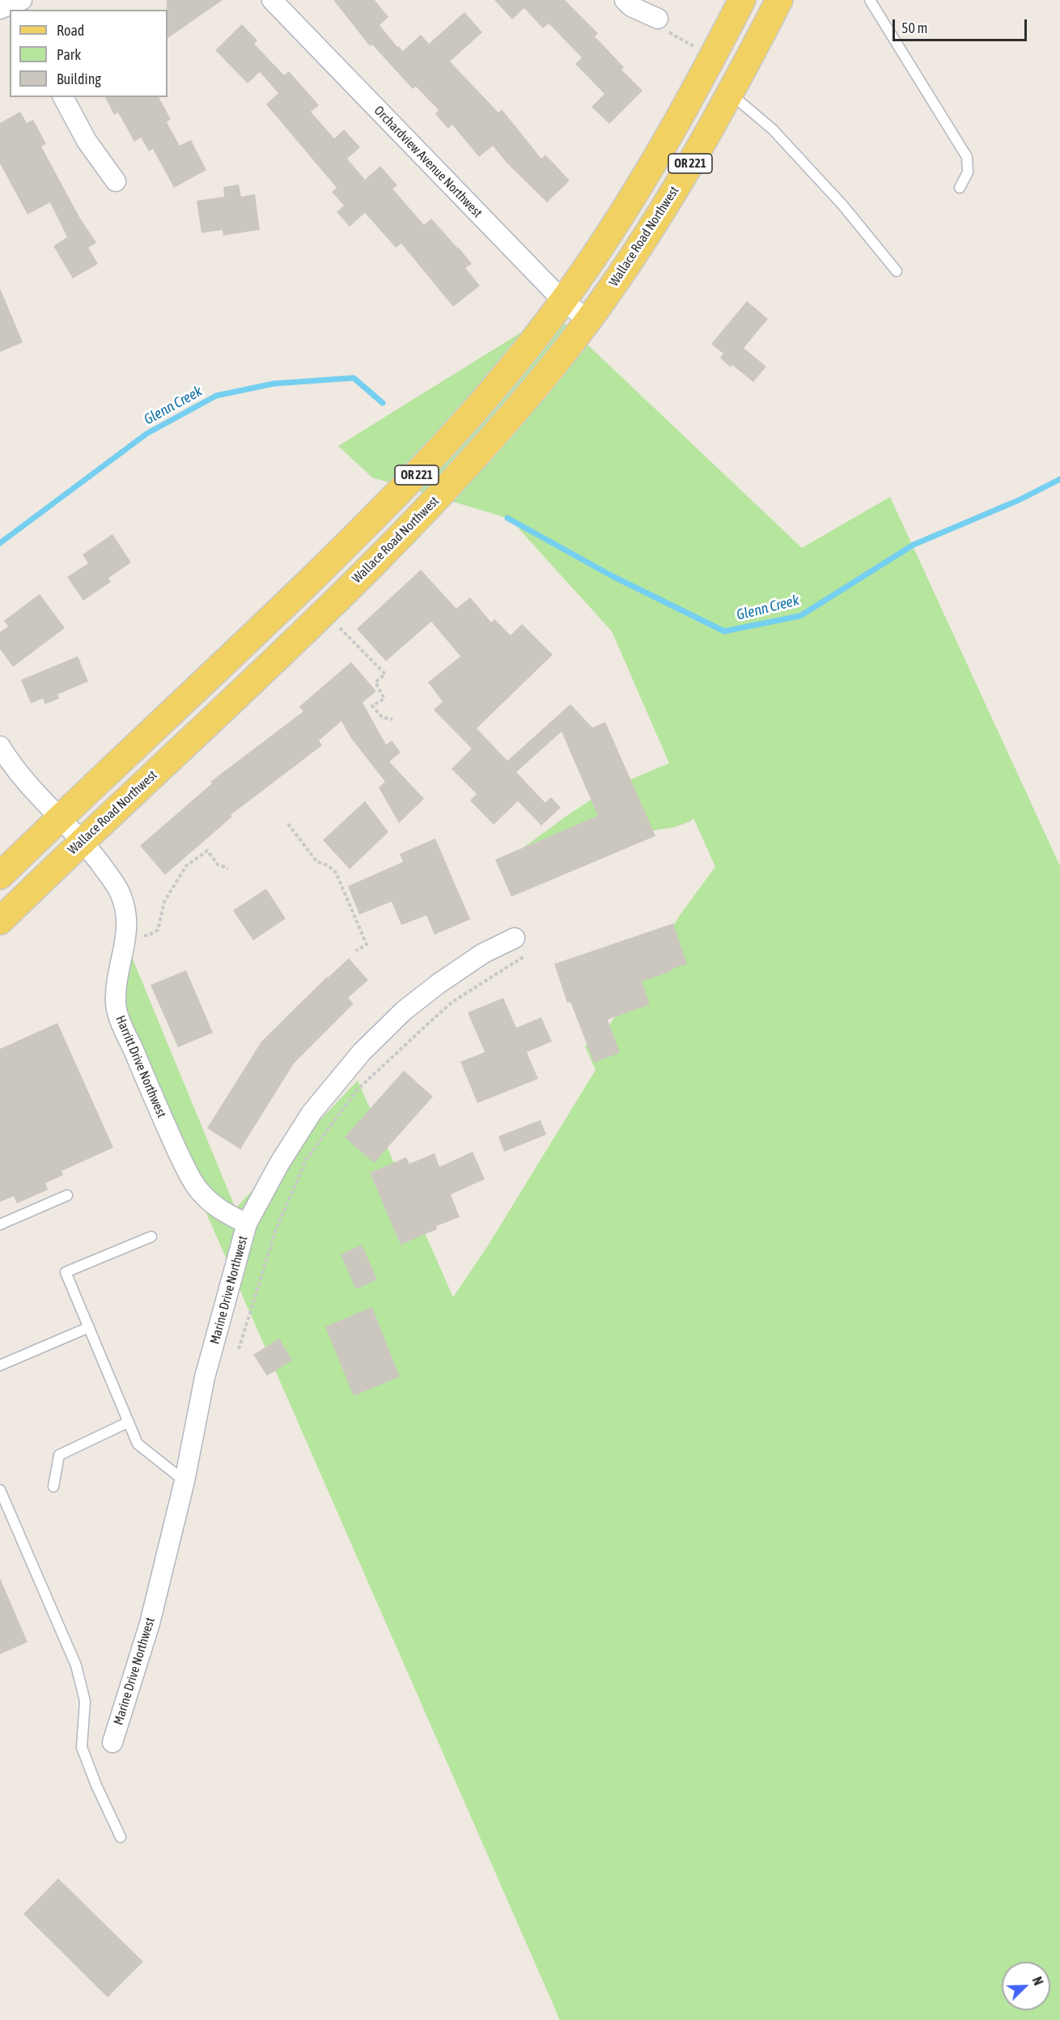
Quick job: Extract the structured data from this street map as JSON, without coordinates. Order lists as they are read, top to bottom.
{
  "streets": {
    "main road": ["OR 221", "Wallace Road Northwest"],
    "street": ["Orchardview Avenue Northwest", "Harritt Drive Northwest", "Marine Drive Northwest"]
  },
  "crossings": [
    ["Orchardview Avenue Northwest", "OR 221"],
    ["Orchardview Avenue Northwest", "Wallace Road Northwest"],
    ["OR 221", "Harritt Drive Northwest"],
    ["Wallace Road Northwest", "Harritt Drive Northwest"],
    ["Harritt Drive Northwest", "Marine Drive Northwest"]
  ],
  "water": ["Glenn Creek"],
  "legend": ["Road", "Park", "Building"],
  "scale_bar": "50 m",
  "north": "top right"
}
